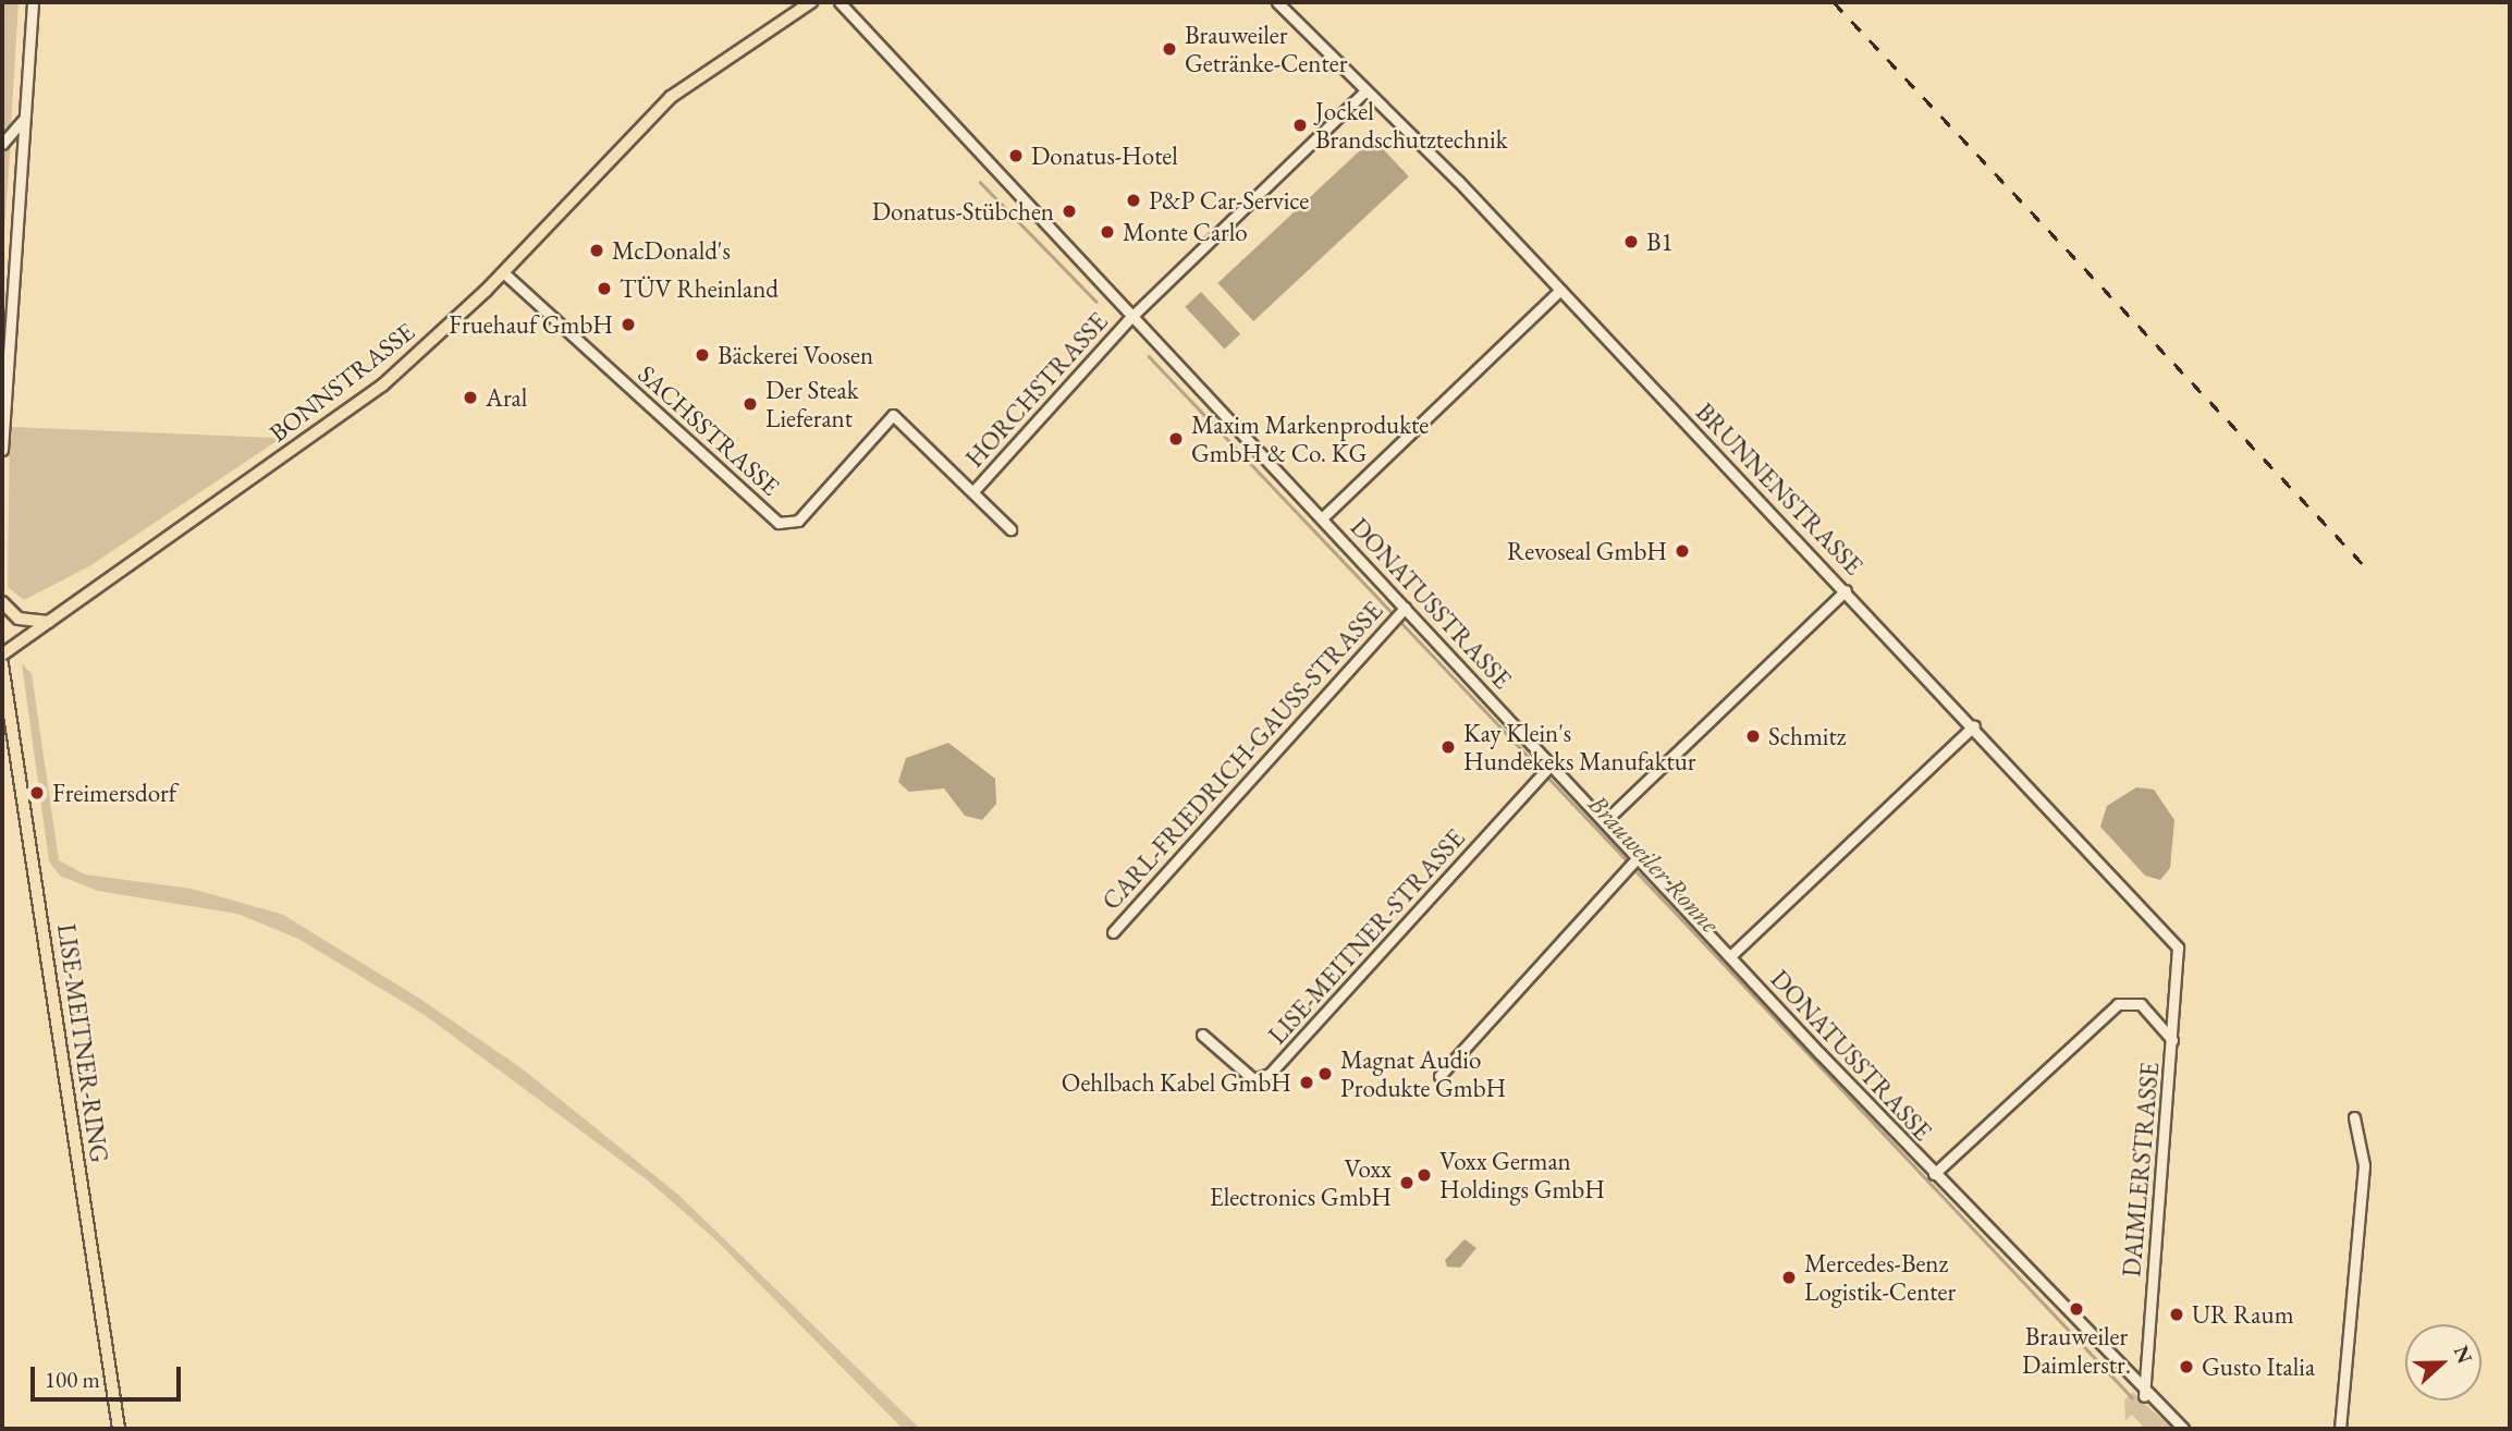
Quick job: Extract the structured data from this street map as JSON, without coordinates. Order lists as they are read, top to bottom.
{
  "streets": {
    "main road": ["BONNSTRASSE", "LISE-MEITNER-RING"],
    "street": [
      "HORCHSTRASSE",
      "SACHSSTRASSE",
      "BRUNNENSTRASSE",
      "DONATUSSTRASSE",
      "CARL-FRIEDRICH-GAUSS-STRASSE",
      "LISE-MEITNER-STRASSE",
      "DAIMLERSTRASSE"
    ]
  },
  "crossings": [
    ["BONNSTRASSE", "SACHSSTRASSE"],
    ["HORCHSTRASSE", "SACHSSTRASSE"],
    ["HORCHSTRASSE", "BRUNNENSTRASSE"],
    ["HORCHSTRASSE", "DONATUSSTRASSE"],
    ["BRUNNENSTRASSE", "DAIMLERSTRASSE"],
    ["DONATUSSTRASSE", "CARL-FRIEDRICH-GAUSS-STRASSE"],
    ["DONATUSSTRASSE", "LISE-MEITNER-STRASSE"],
    ["DONATUSSTRASSE", "DAIMLERSTRASSE"]
  ],
  "water": ["Brauweiler Ronne"],
  "places": [
    "Brauweiler Getränke-Center",
    "Jockel Brandschutztechnik",
    "Donatus-Hotel",
    "P&P Car-Service",
    "Donatus-Stübchen",
    "Monte Carlo",
    "B1",
    "McDonald's",
    "TÜV Rheinland",
    "Fruehauf GmbH",
    "Bäckerei Voosen",
    "Aral",
    "Der Steak Lieferant",
    "Maxim Markenprodukte GmbH & Co. KG",
    "Revoseal GmbH",
    "Schmitz",
    "Kay Klein's Hundekeks Manufaktur",
    "Freimersdorf",
    "Magnat Audio Produkte GmbH",
    "Oehlbach Kabel GmbH",
    "Voxx German Holdings GmbH",
    "Voxx Electronics GmbH",
    "Mercedes-Benz Logistik-Center",
    "Brauweiler Daimlerstr.",
    "UR Raum",
    "Gusto Italia"
  ],
  "scale_bar": "100 m",
  "north": "right"
}
